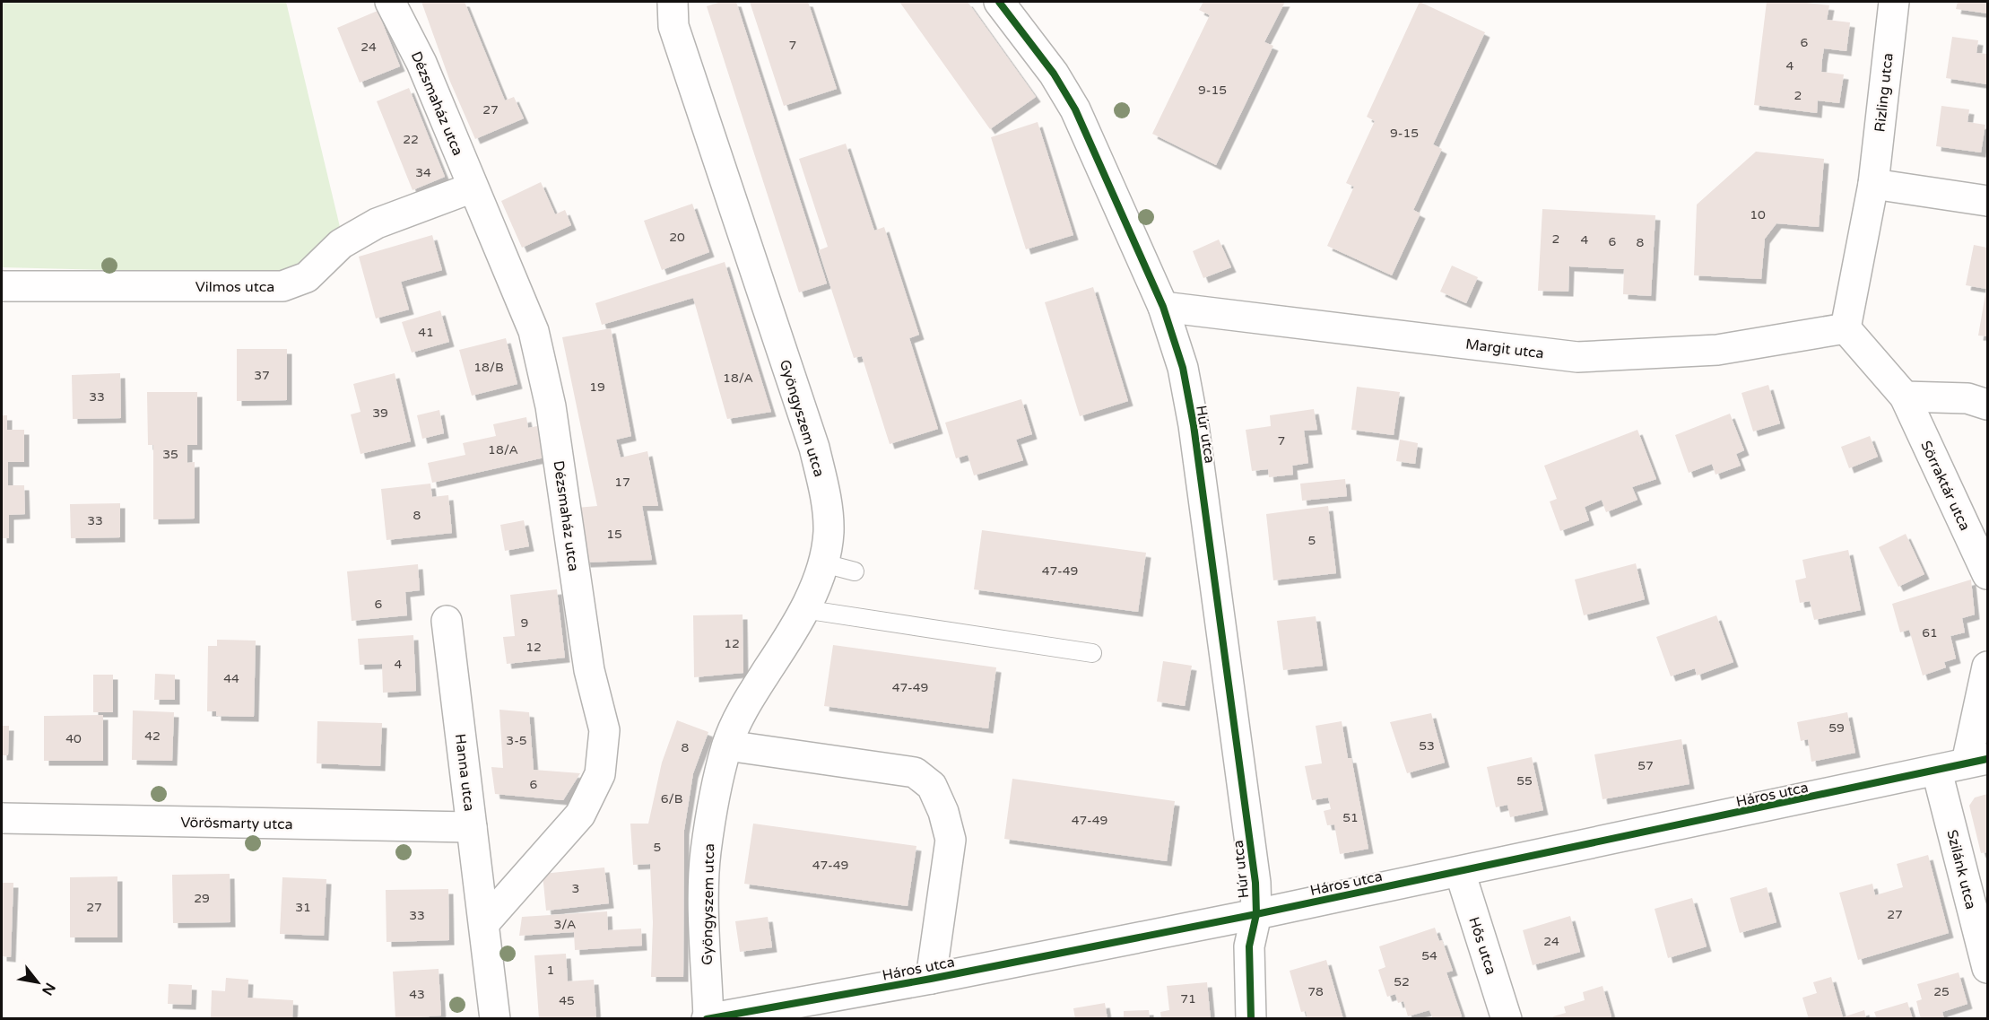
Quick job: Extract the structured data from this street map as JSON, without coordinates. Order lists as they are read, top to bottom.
{
  "streets": {
    "street": [
      "Rizling utca",
      "Dézsmaház utca",
      "Vilmos utca",
      "Margit utca",
      "Gyöngyszem utca",
      "Húr utca",
      "Sörraktár utca",
      "Hanna utca",
      "Háros utca",
      "Vörösmarty utca",
      "Szilánk utca",
      "Hős utca"
    ]
  },
  "crossings": [
    ["Dézsmaház utca", "Vilmos utca"],
    ["Dézsmaház utca", "Hanna utca"],
    ["Margit utca", "Húr utca"],
    ["Gyöngyszem utca", "Háros utca"],
    ["Húr utca", "Háros utca"],
    ["Hanna utca", "Vörösmarty utca"],
    ["Háros utca", "Szilánk utca"],
    ["Háros utca", "Hős utca"]
  ],
  "house_numbers": [
    "6",
    "7",
    "24",
    "4",
    "9-15",
    "2",
    "27",
    "9-15",
    "22",
    "34",
    "10",
    "20",
    "2",
    "4",
    "6",
    "8",
    "41",
    "18/B",
    "37",
    "18/A",
    "19",
    "33",
    "39",
    "7",
    "18/A",
    "35",
    "17",
    "8",
    "33",
    "15",
    "5",
    "47-49",
    "6",
    "9",
    "61",
    "12",
    "12",
    "4",
    "44",
    "47-49",
    "59",
    "42",
    "40",
    "3-5",
    "53",
    "8",
    "57",
    "55",
    "6",
    "6/B",
    "51",
    "47-49",
    "5",
    "47-49",
    "3",
    "29",
    "27",
    "31",
    "27",
    "33",
    "3/A",
    "24",
    "54",
    "1",
    "52",
    "78",
    "25",
    "43",
    "71",
    "45"
  ],
  "north": "bottom right"
}
